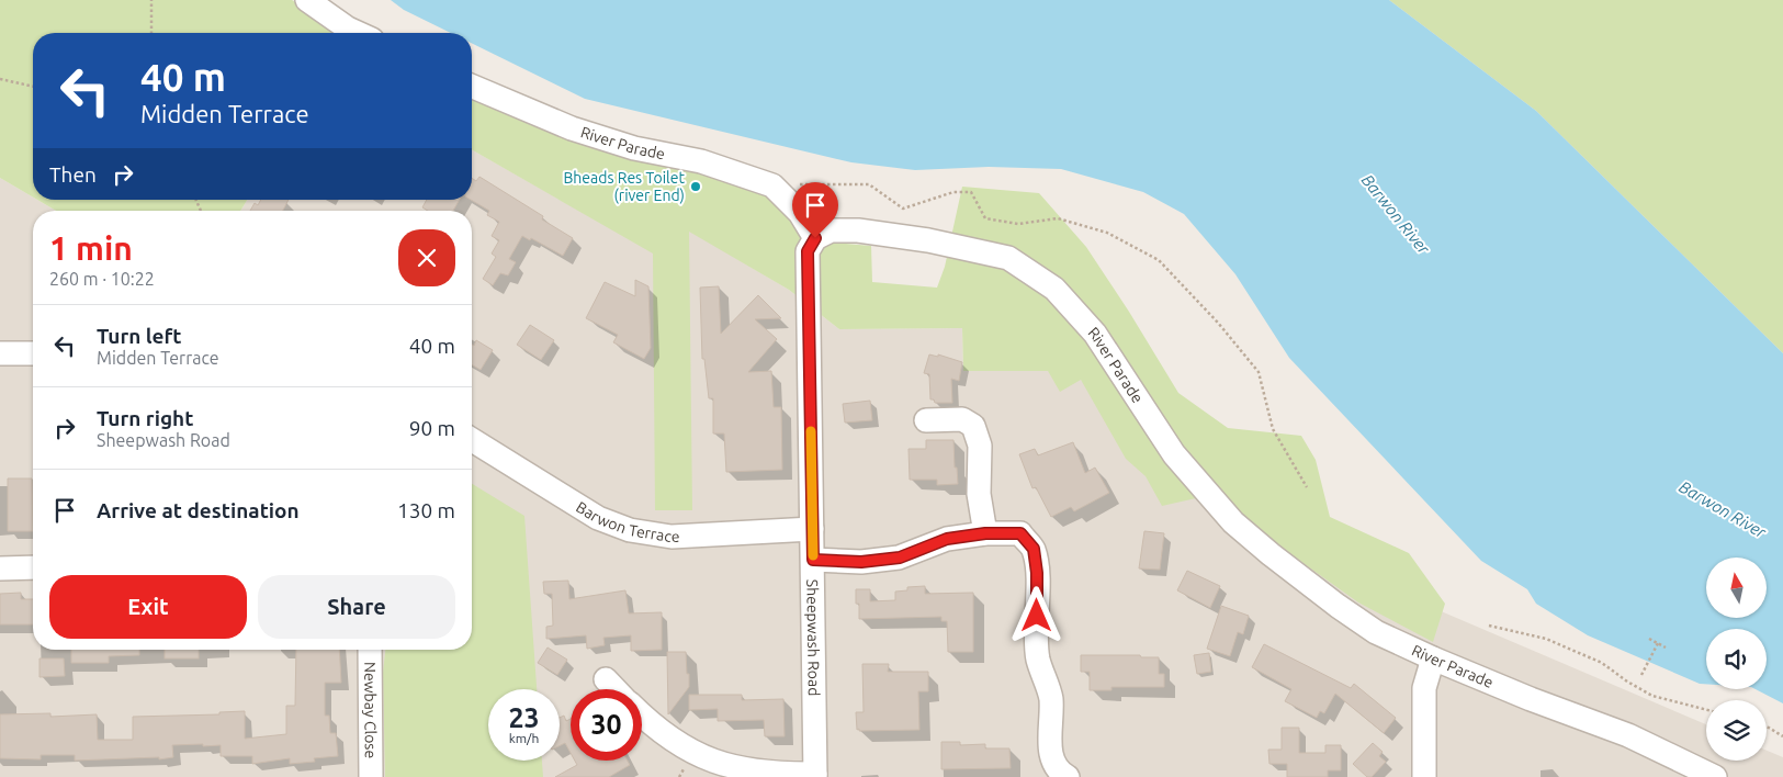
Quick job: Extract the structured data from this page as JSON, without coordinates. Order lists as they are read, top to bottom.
{
  "streets": {
    "street": [
      "River Parade",
      "Barwon Terrace",
      "Sheepwash Road",
      "Newbay Close"
    ]
  },
  "crossings": [
    ["River Parade", "Sheepwash Road"],
    ["Barwon Terrace", "Sheepwash Road"]
  ],
  "water": ["Barwon River"],
  "places": ["Bheads Res Toilet (river End)"],
  "north": "top",
  "page": {
    "turn": ["40 m", "Midden Terrace"],
    "then": "Then",
    "heading": ["1 min", "260 m · 10:22"],
    "list": [
      {
        "name": "Turn left",
        "note": "Midden Terrace",
        "value": "40 m"
      },
      {
        "name": "Turn right",
        "note": "Sheepwash Road",
        "value": "90 m"
      },
      {
        "name": "Arrive at destination",
        "value": "130 m"
      }
    ],
    "buttons": ["Exit", "Share"],
    "speed": "23 km/h",
    "limit": "30"
  }
}
